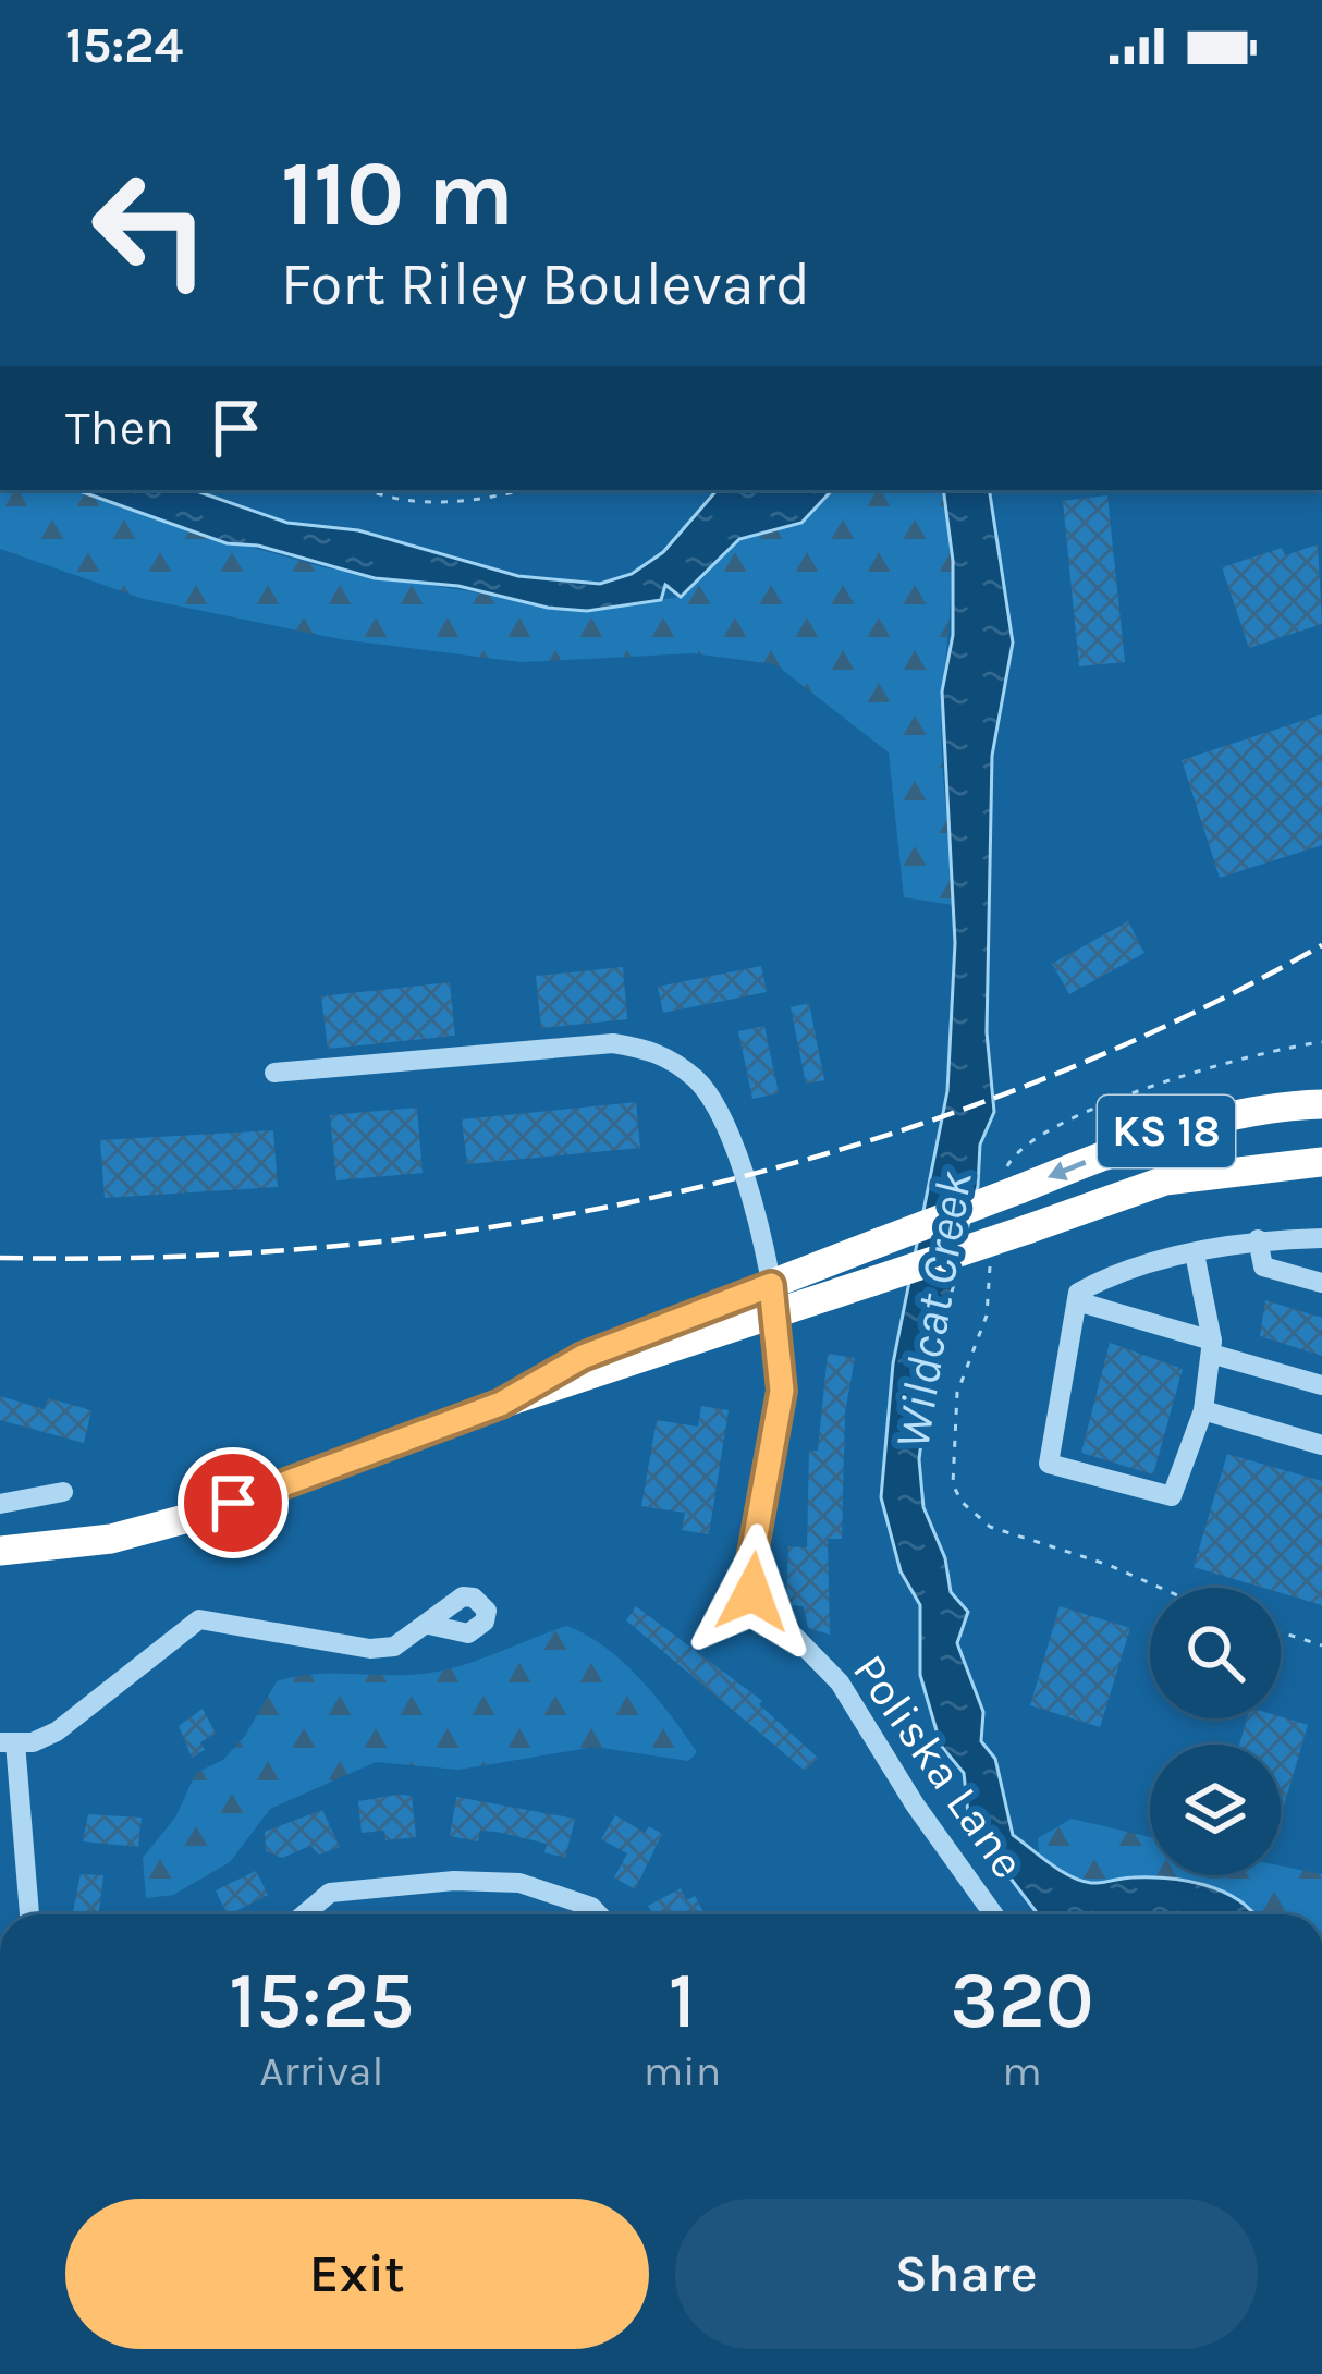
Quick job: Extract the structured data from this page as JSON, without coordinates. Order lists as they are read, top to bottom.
{
  "streets": {
    "highway": ["KS 18"],
    "street": ["Poliska Lane"]
  },
  "crossings": [
    ["KS 18", "Poliska Lane"]
  ],
  "water": ["Wildcat Creek"],
  "page": {
    "status": "15:24",
    "turn": ["110 m", "Fort Riley Boulevard"],
    "then": "Then",
    "eta": [
      "15:25",
      "Arrival",
      "1",
      "min",
      "320",
      "m"
    ],
    "buttons": ["Exit", "Share"]
  }
}
